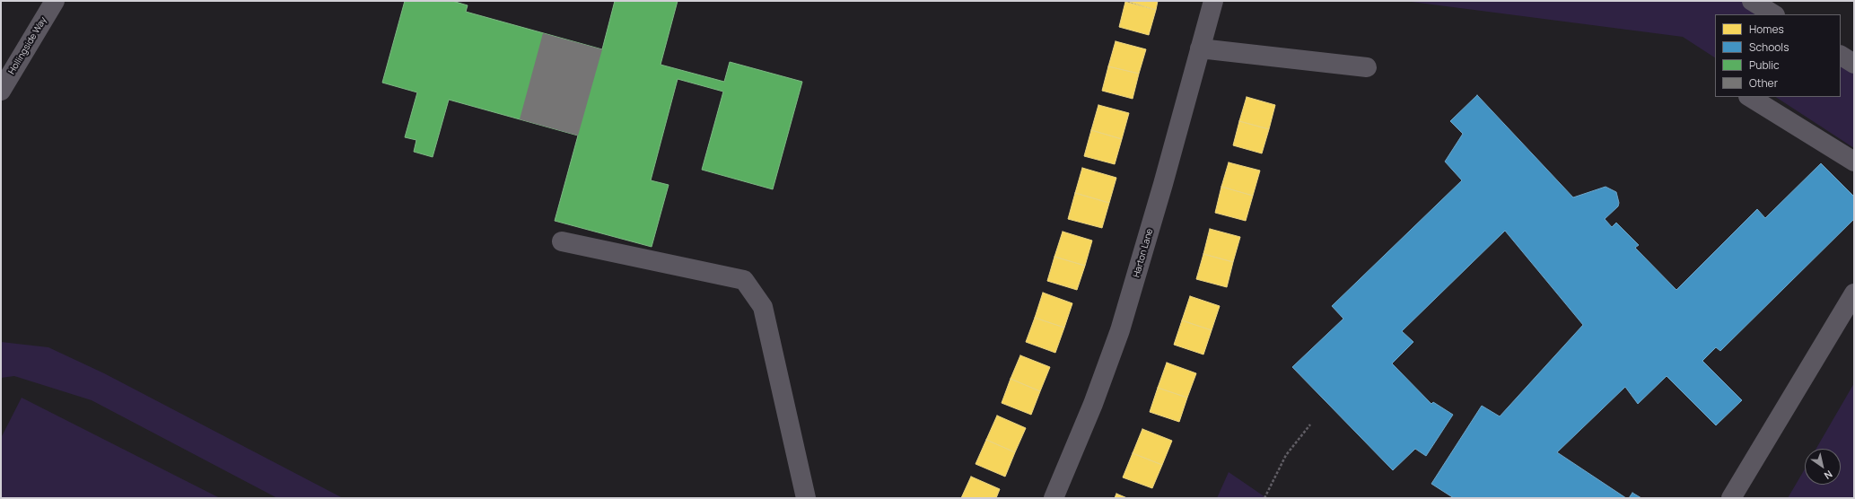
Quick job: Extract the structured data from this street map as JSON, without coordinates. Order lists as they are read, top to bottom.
{
  "streets": {
    "street": ["Hollingside Way", "Harton Lane"]
  },
  "legend": [
    "Homes",
    "Schools",
    "Public",
    "Other"
  ],
  "north": "bottom right"
}
